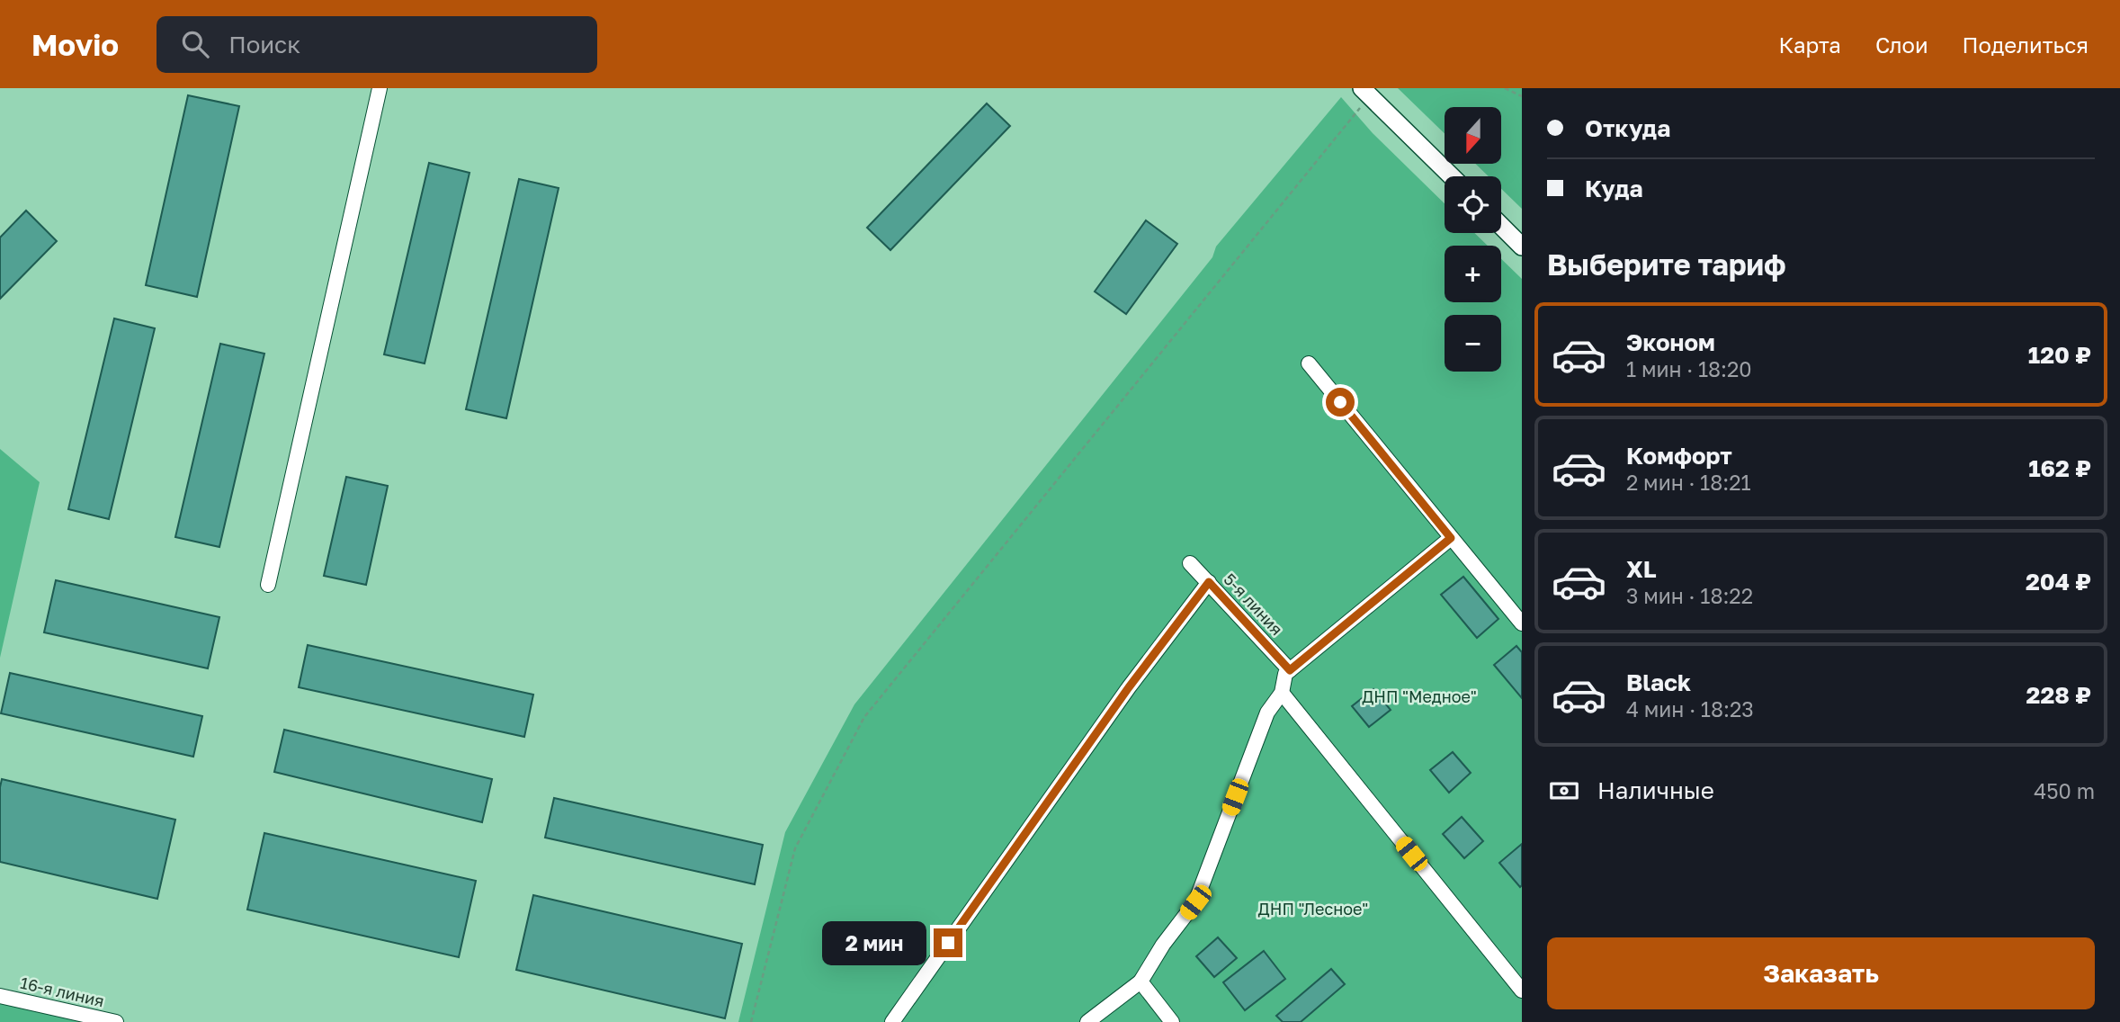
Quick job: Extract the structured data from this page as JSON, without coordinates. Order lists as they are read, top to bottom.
{
  "streets": {
    "street": ["5-я линия", "16-я линия"]
  },
  "parks": ["ДНП \"Медное\"", "ДНП \"Лесное\""],
  "north": "bottom",
  "page": {
    "header": "Movio",
    "search": "Поиск",
    "nav": ["Карта", "Слои", "Поделиться"],
    "banner": ["Откуда", "Куда"],
    "map_buttons": ["+", "−"],
    "heading": "Выберите тариф",
    "list": [
      {
        "name": "Эконом",
        "note": "1 мин · 18:20",
        "value": "120 ₽"
      },
      {
        "name": "Комфорт",
        "note": "2 мин · 18:21",
        "value": "162 ₽"
      },
      {
        "name": "XL",
        "note": "3 мин · 18:22",
        "value": "204 ₽"
      },
      {
        "name": "Black",
        "note": "4 мин · 18:23",
        "value": "228 ₽"
      }
    ],
    "pay": ["Наличные", "450 m"],
    "bubble": "2 мин",
    "buttons": "Заказать"
  }
}
